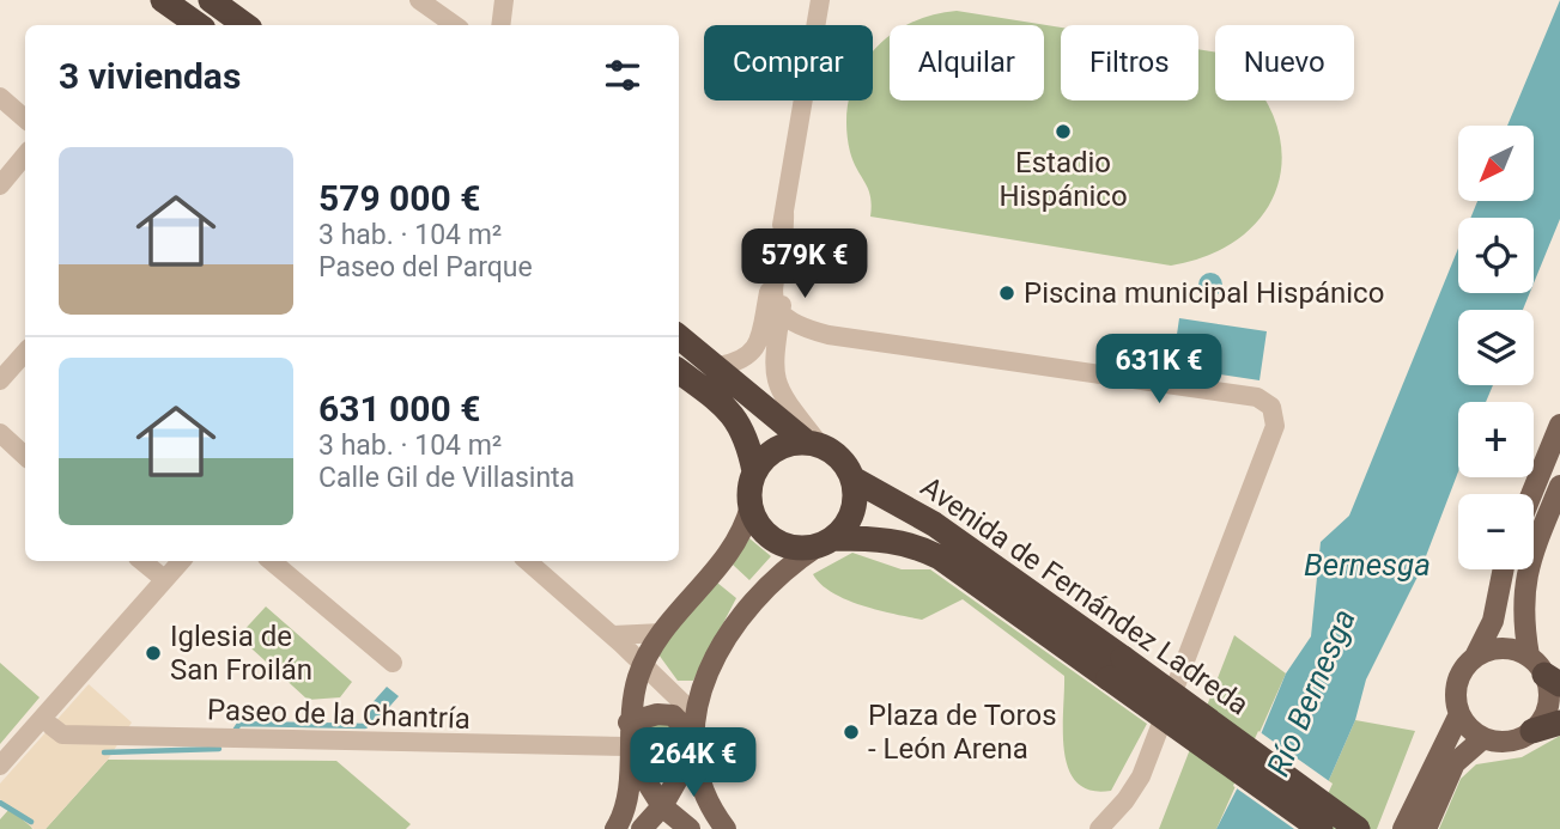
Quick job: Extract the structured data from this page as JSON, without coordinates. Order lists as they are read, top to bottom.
{
  "streets": {
    "highway": ["Avenida de Fernández Ladreda"],
    "street": ["Paseo de la Chantría"]
  },
  "water": ["Bernesga", "Río Bernesga"],
  "places": [
    "Estadio Hispánico",
    "Piscina municipal Hispánico",
    "Iglesia de San Froilán",
    "Plaza de Toros - León Arena"
  ],
  "north": "bottom left",
  "page": {
    "chip": [
      "Comprar",
      "Alquilar",
      "Filtros",
      "Nuevo"
    ],
    "heading": "3 viviendas",
    "map_buttons": ["+", "−"],
    "list": [
      {
        "name": "579 000 €",
        "note": "3 hab. · 104 m² · Paseo del Parque"
      },
      {
        "name": "631 000 €",
        "note": "3 hab. · 104 m² · Calle Gil de Villasinta"
      }
    ],
    "price": ["579K €", "631K €", "264K €"]
  }
}
